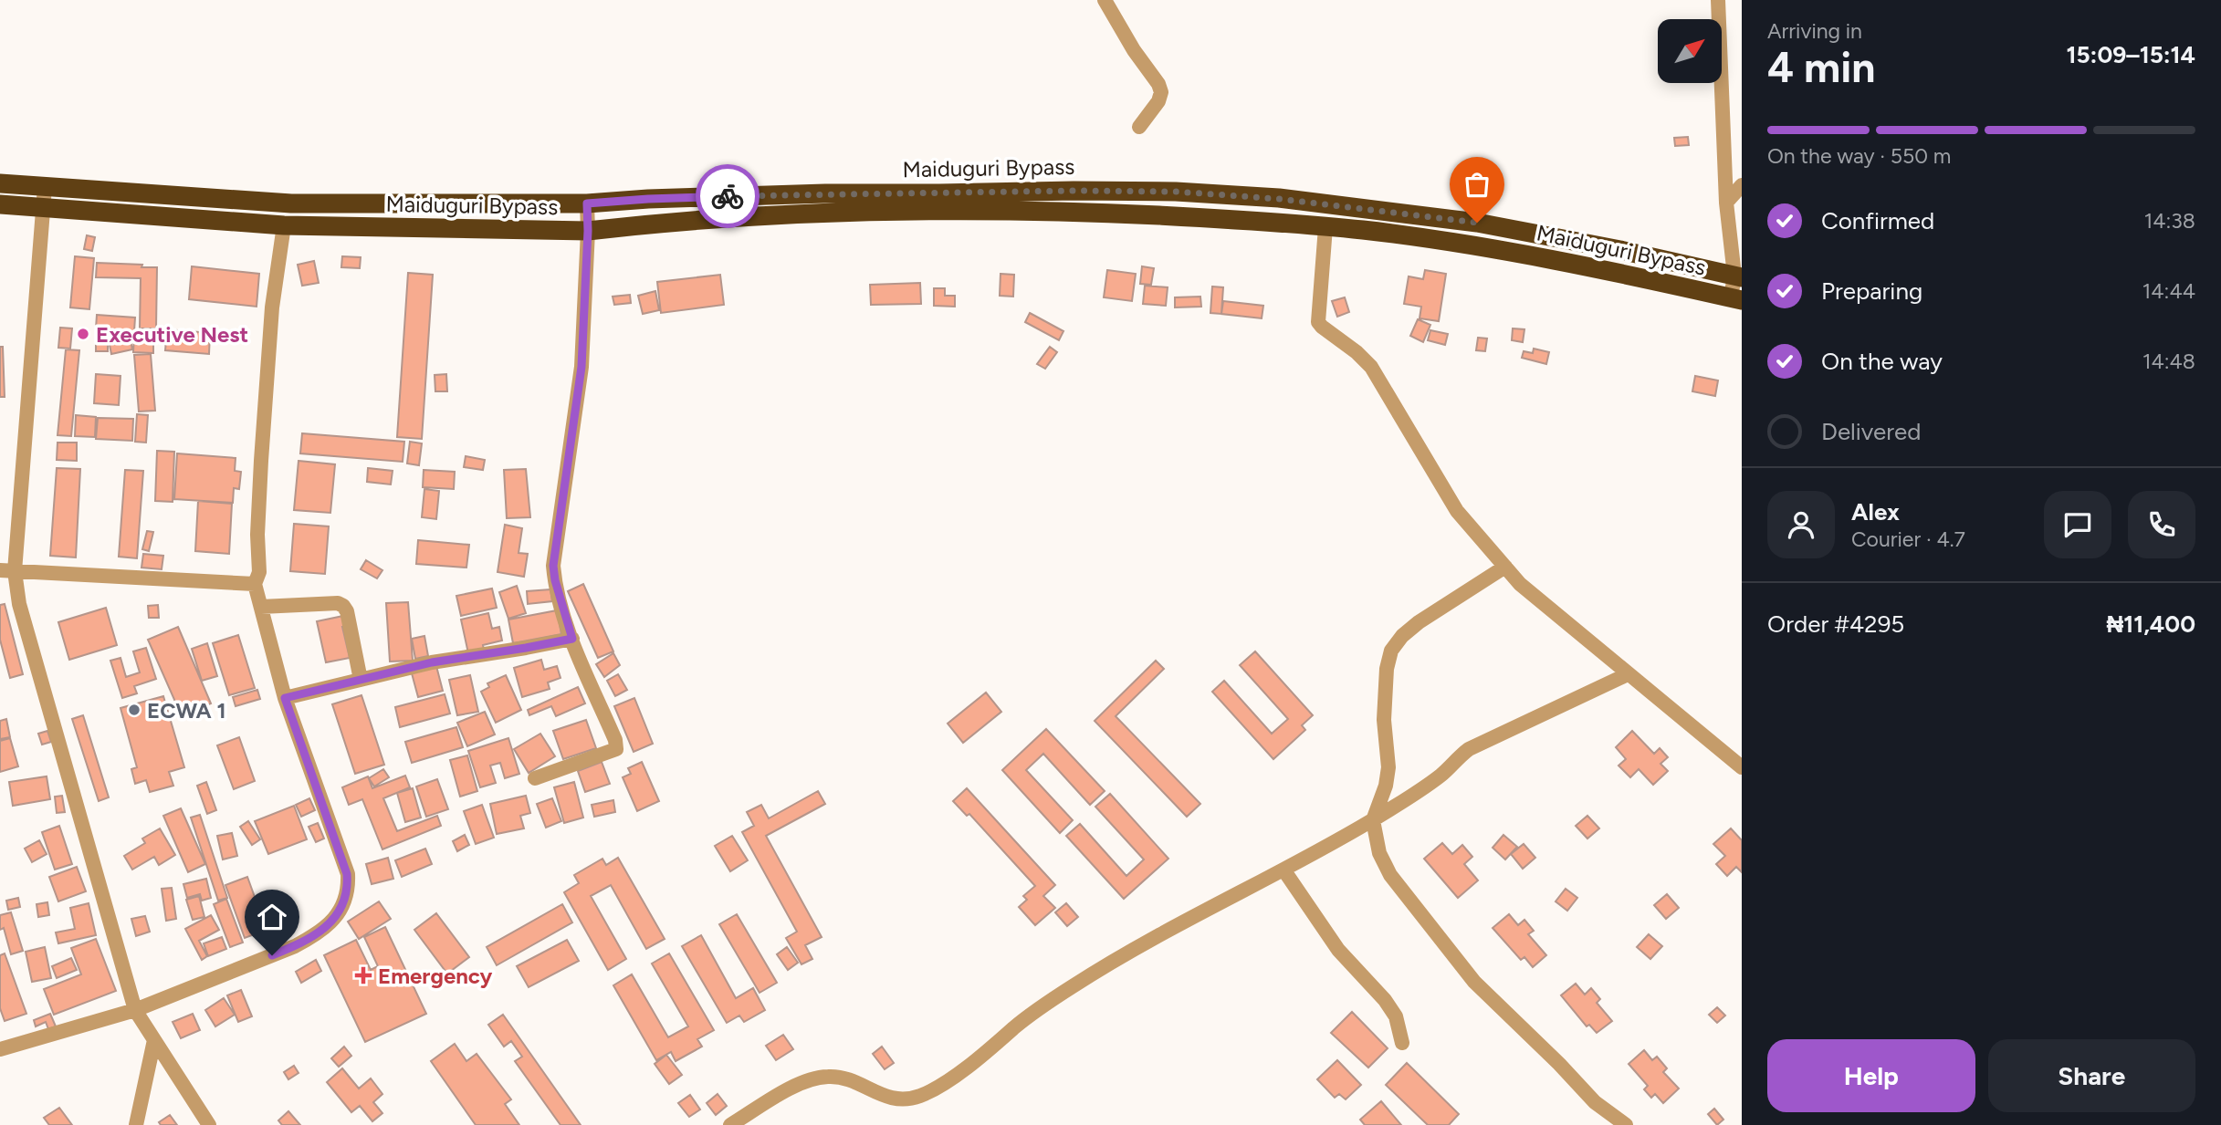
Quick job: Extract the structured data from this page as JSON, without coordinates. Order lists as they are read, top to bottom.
{
  "streets": {
    "highway": ["Maiduguri Bypass"]
  },
  "places": {
    "other": ["Executive Nest", "ECWA 1"],
    "health": ["Emergency"]
  },
  "north": "top right",
  "page": {
    "heading": ["4 min", "Arriving in", "15:09–15:14"],
    "panel": [
      "Alex",
      "Courier · 4.7",
      "Order #4295",
      "₦11,400"
    ],
    "bar": "On the way · 550 m",
    "list": [
      ["Confirmed", "14:38"],
      ["Preparing", "14:44"],
      ["On the way", "14:48"],
      "Delivered"
    ],
    "buttons": ["Help", "Share"]
  }
}
